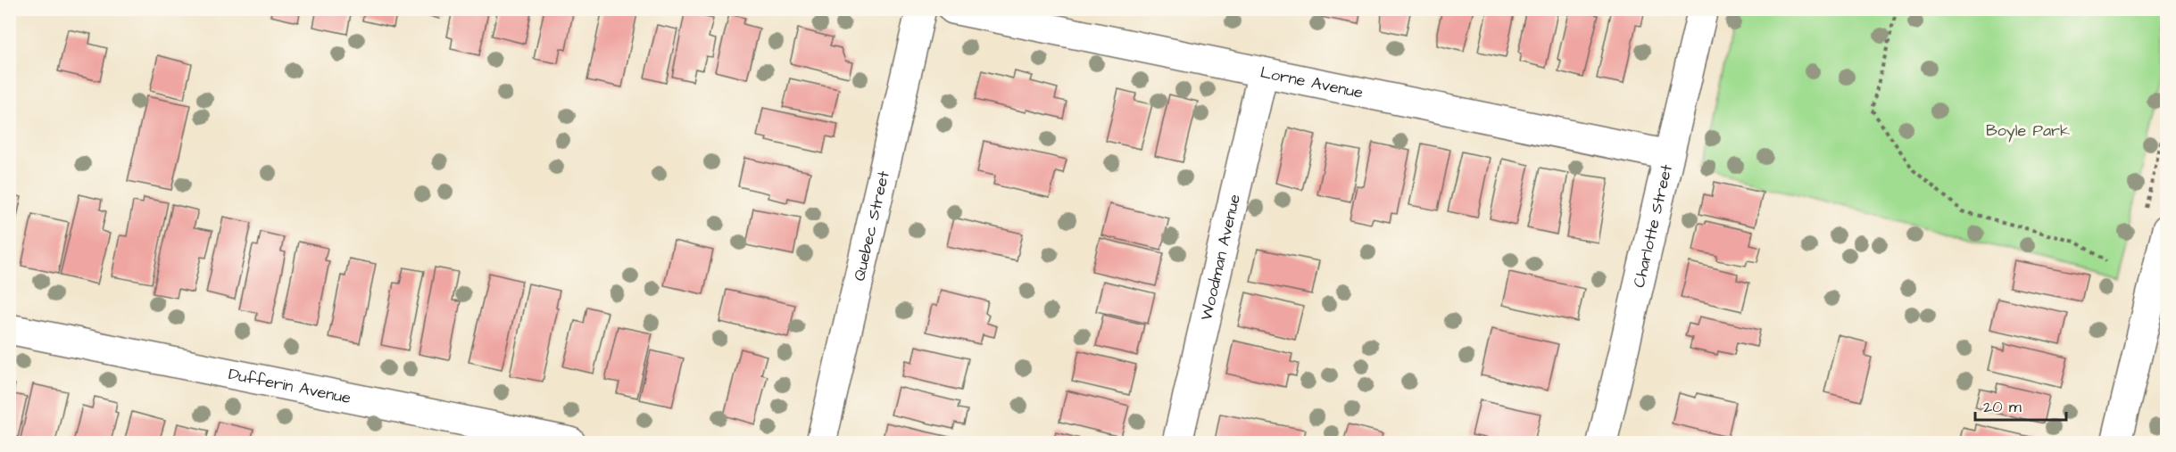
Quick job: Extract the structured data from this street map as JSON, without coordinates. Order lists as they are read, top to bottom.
{
  "streets": {
    "street": [
      "Lorne Avenue",
      "Charlotte Street",
      "Quebec Street",
      "Woodman Avenue",
      "Dufferin Avenue"
    ]
  },
  "crossings": [
    ["Lorne Avenue", "Charlotte Street"],
    ["Lorne Avenue", "Woodman Avenue"]
  ],
  "parks": ["Boyle Park"],
  "scale_bar": "20 m"
}
